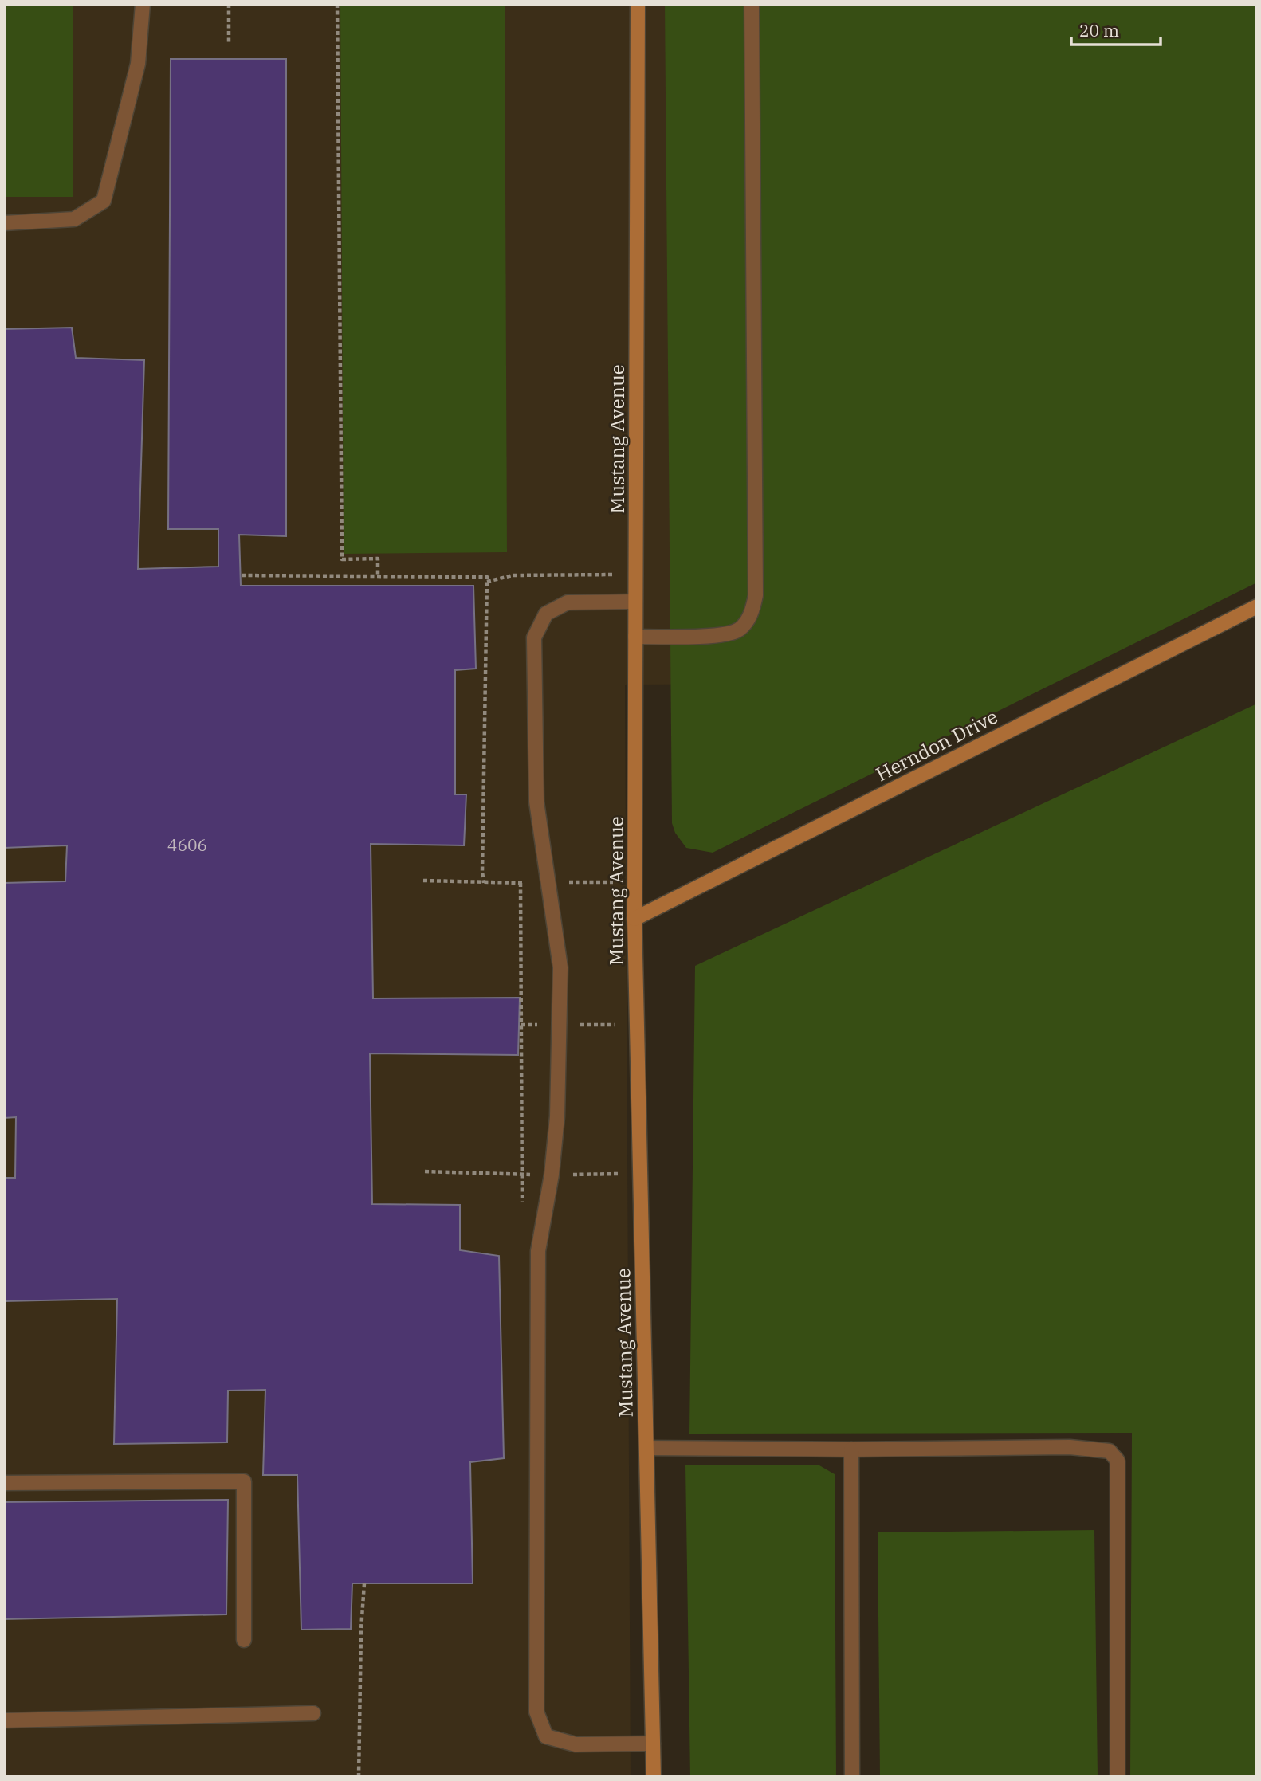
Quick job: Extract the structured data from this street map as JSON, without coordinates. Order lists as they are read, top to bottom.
{
  "streets": {
    "street": ["Mustang Avenue", "Herndon Drive"]
  },
  "crossings": [
    ["Mustang Avenue", "Herndon Drive"]
  ],
  "house_numbers": ["4606"],
  "scale_bar": "20 m"
}
